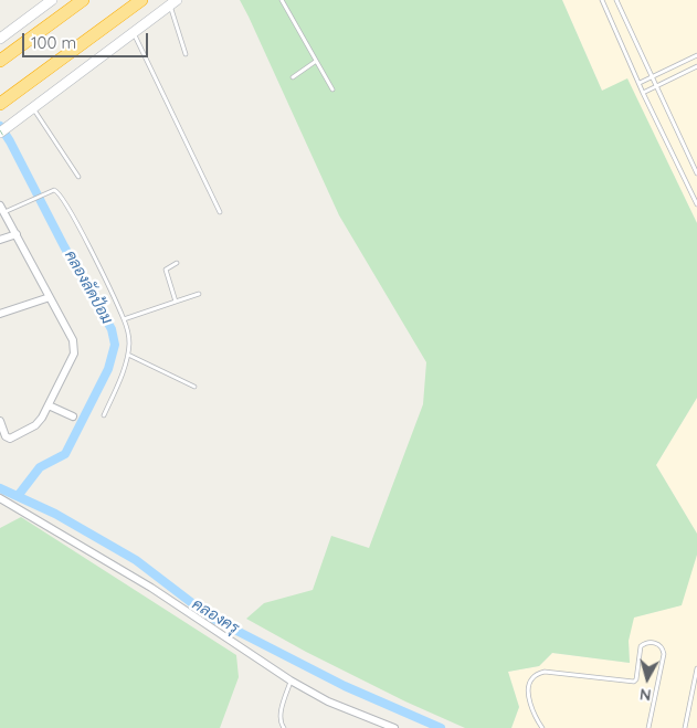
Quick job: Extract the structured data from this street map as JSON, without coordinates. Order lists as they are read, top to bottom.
{
  "water": ["คลองลัดป้อม", "คลองครุ"],
  "scale_bar": "100 m",
  "north": "bottom"
}
